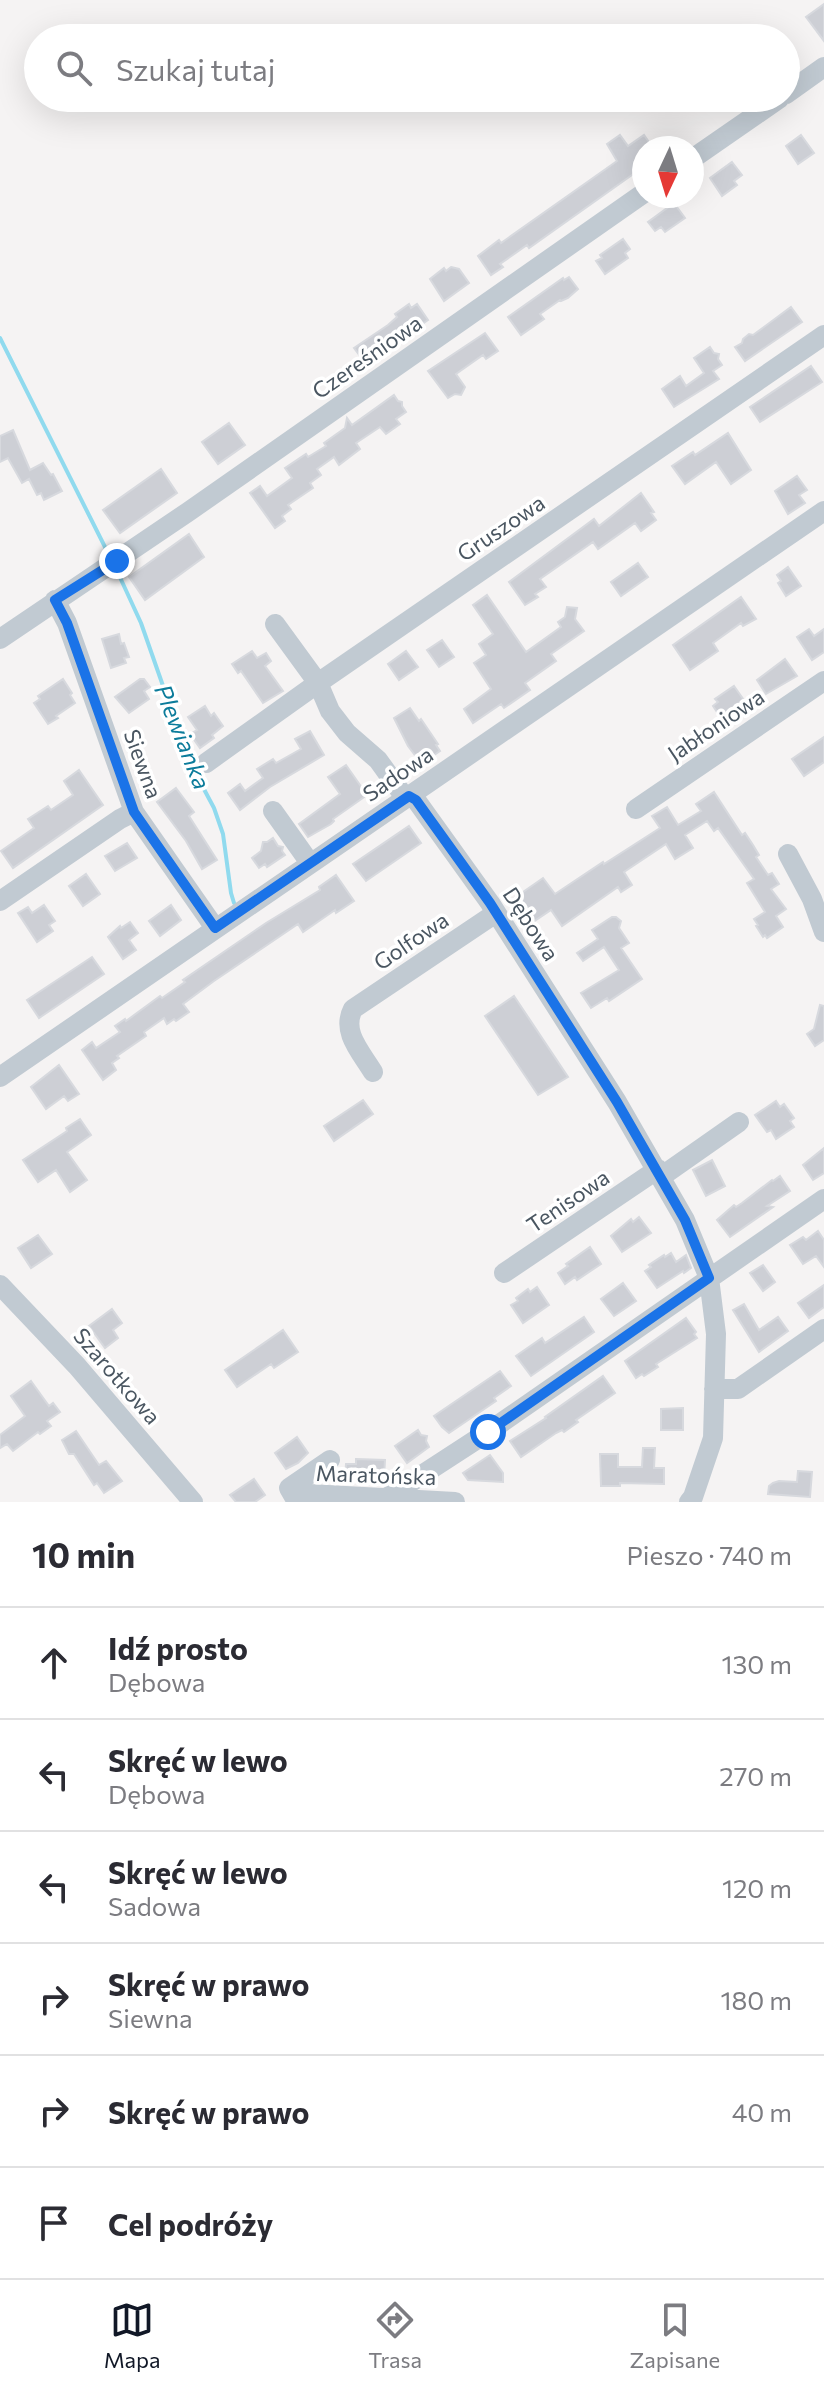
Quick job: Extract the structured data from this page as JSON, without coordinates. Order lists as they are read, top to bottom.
{
  "streets": {
    "street": [
      "Czereśniowa",
      "Gruszowa",
      "Jabłoniowa",
      "Siewna",
      "Sadowa",
      "Dębowa",
      "Golfowa",
      "Tenisowa",
      "Szarotkowa",
      "Maratońska"
    ]
  },
  "crossings": [
    ["Czereśniowa", "Siewna"],
    ["Gruszowa", "Dębowa"],
    ["Siewna", "Sadowa"],
    ["Sadowa", "Dębowa"],
    ["Dębowa", "Golfowa"],
    ["Dębowa", "Tenisowa"]
  ],
  "water": ["Plewianka"],
  "north": "bottom",
  "page": {
    "search": "Szukaj tutaj",
    "heading": ["10 min", "Pieszo · 740 m"],
    "list": [
      ["Idź prosto", "Dębowa", "130 m"],
      ["Skręć w lewo", "Dębowa", "270 m"],
      ["Skręć w lewo", "Sadowa", "120 m"],
      ["Skręć w prawo", "Siewna", "180 m"],
      ["Skręć w prawo", "40 m"],
      "Cel podróży"
    ],
    "nav": ["Mapa", "Trasa", "Zapisane"]
  }
}
